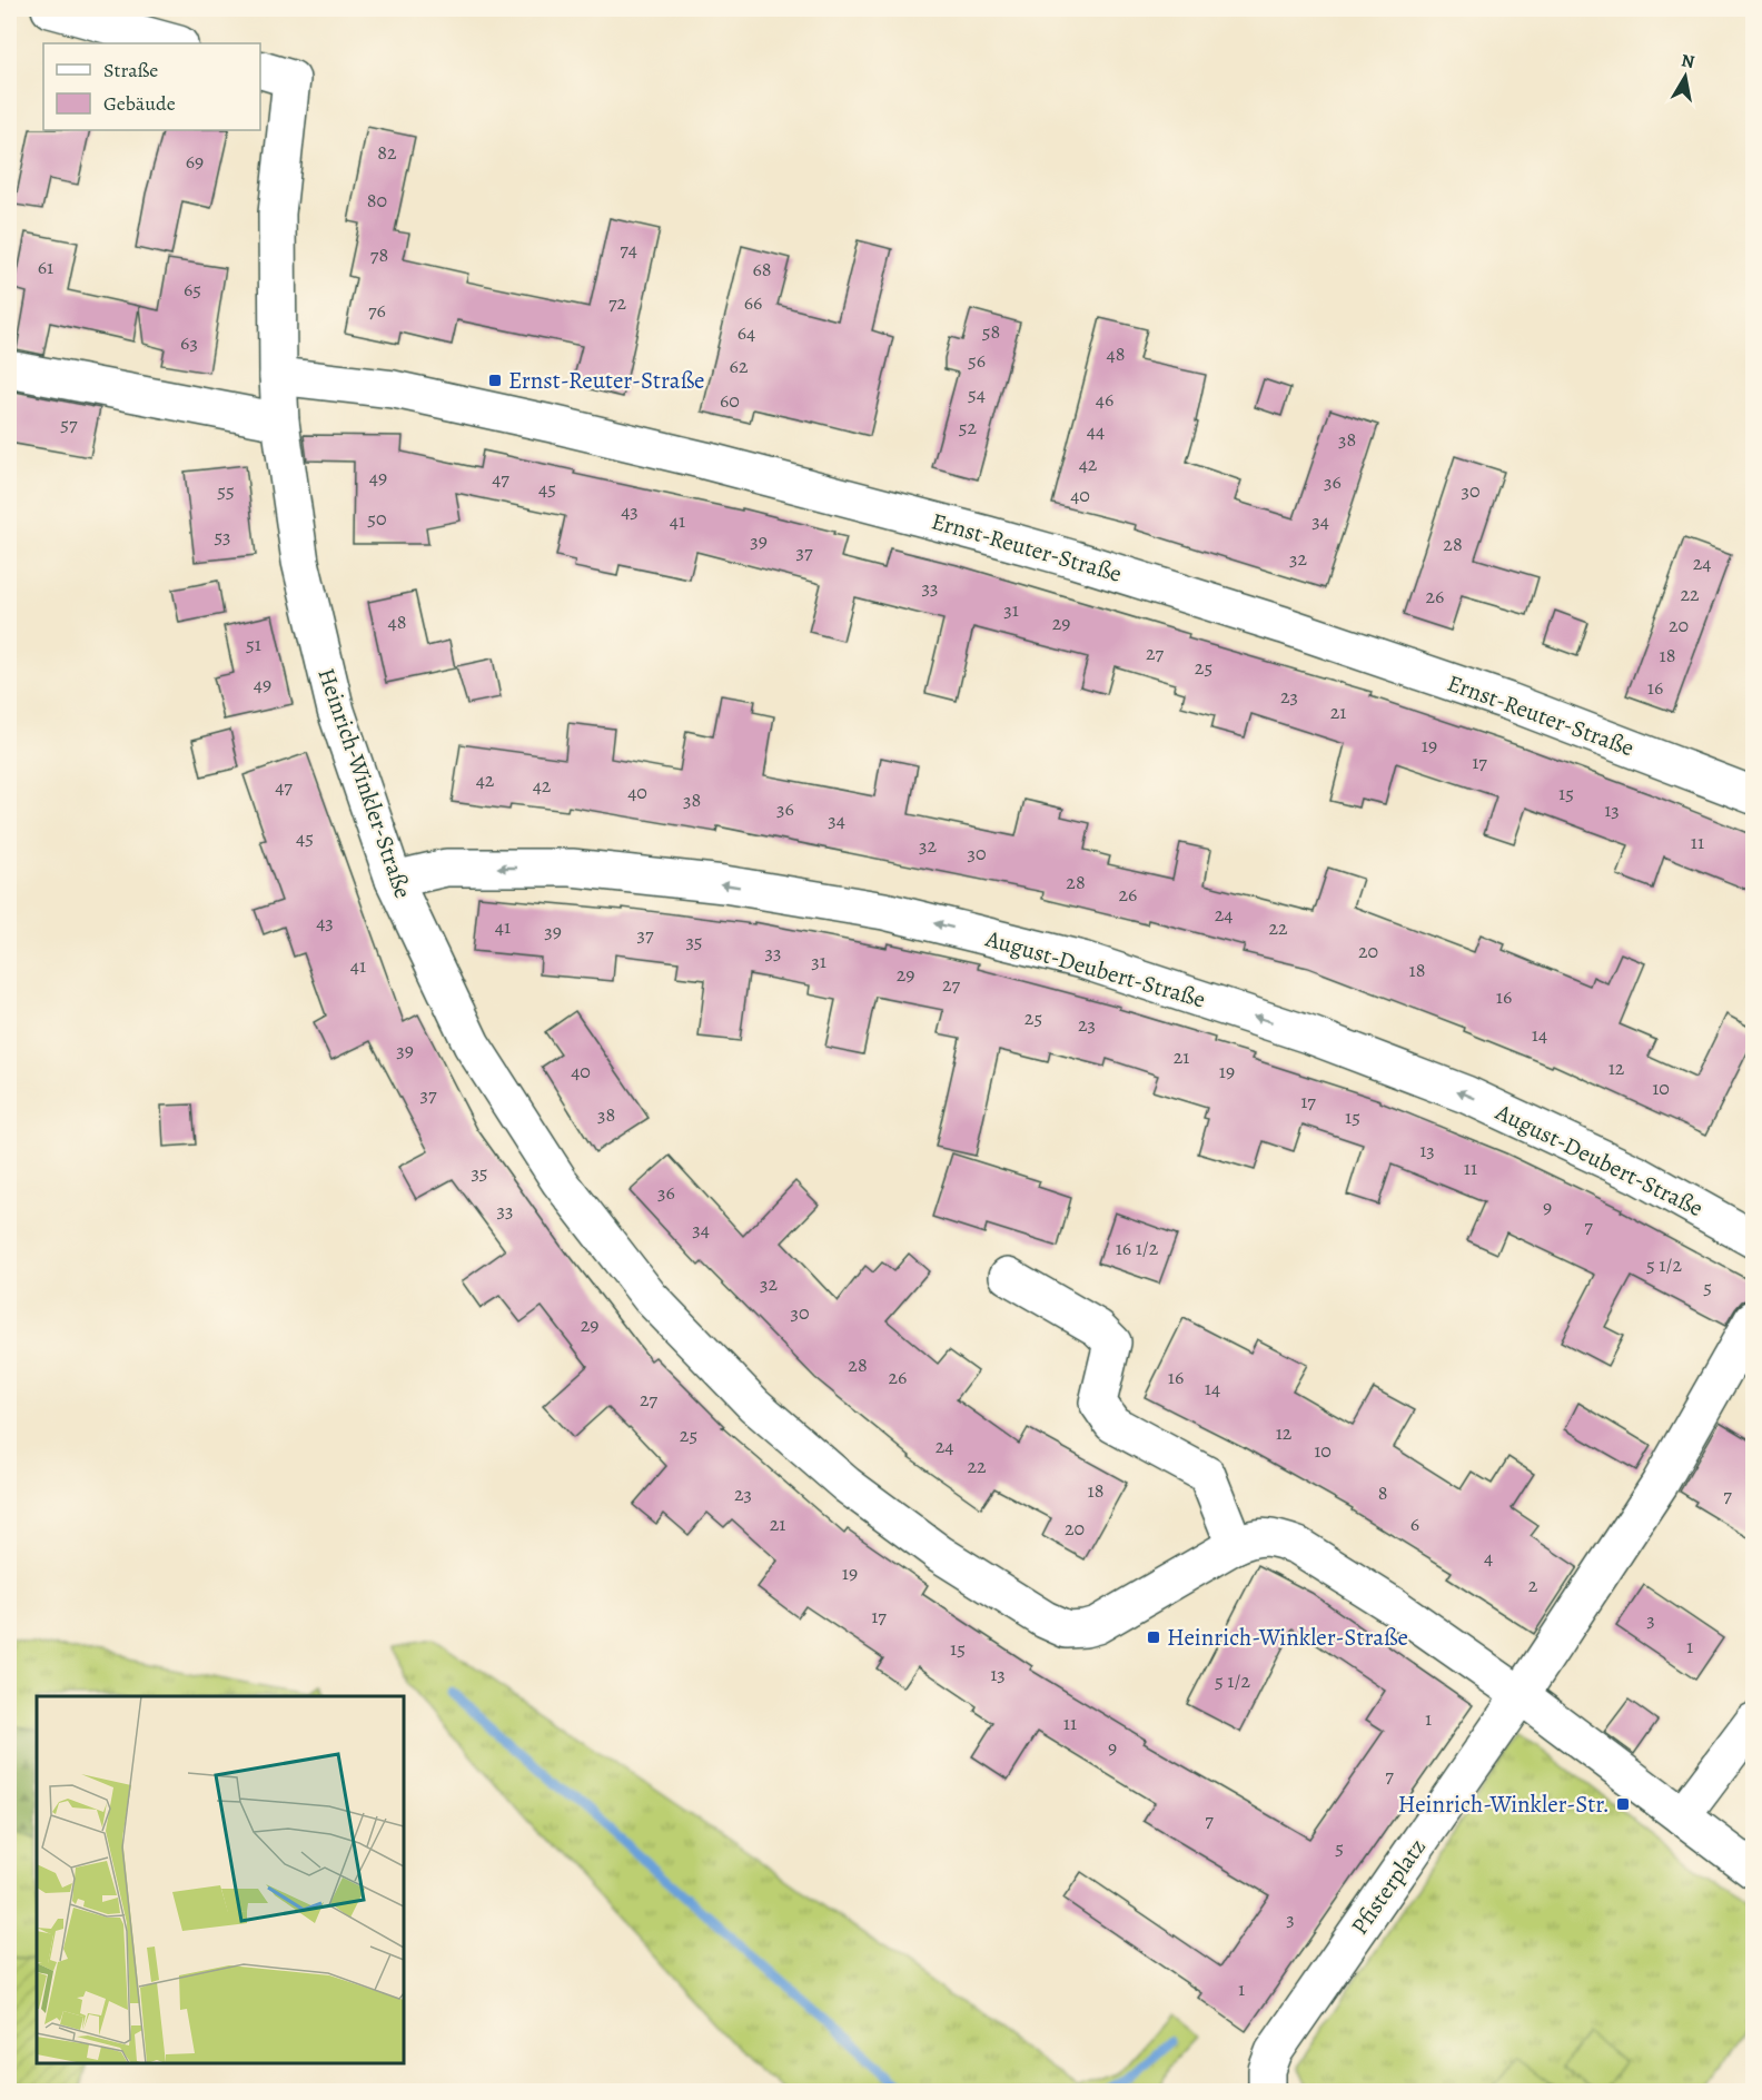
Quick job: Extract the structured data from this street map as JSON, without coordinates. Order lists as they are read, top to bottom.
{
  "streets": {
    "street": [
      "Ernst-Reuter-Straße",
      "Heinrich-Winkler-Straße",
      "August-Deubert-Straße",
      "Pfisterplatz"
    ]
  },
  "crossings": [
    ["Ernst-Reuter-Straße", "Heinrich-Winkler-Straße"],
    ["Heinrich-Winkler-Straße", "August-Deubert-Straße"],
    ["Heinrich-Winkler-Straße", "Pfisterplatz"]
  ],
  "one_way": ["August-Deubert-Straße"],
  "places": {
    "transit": ["Ernst-Reuter-Straße", "Heinrich-Winkler-Straße", "Heinrich-Winkler-Str."]
  },
  "house_numbers": [
    "82",
    "69",
    "80",
    "74",
    "78",
    "61",
    "68",
    "65",
    "72",
    "66",
    "76",
    "58",
    "64",
    "63",
    "48",
    "56",
    "62",
    "54",
    "46",
    "60",
    "57",
    "52",
    "44",
    "38",
    "42",
    "49",
    "47",
    "36",
    "45",
    "55",
    "30",
    "40",
    "43",
    "50",
    "41",
    "34",
    "53",
    "39",
    "28",
    "37",
    "32",
    "24",
    "33",
    "22",
    "26",
    "31",
    "48",
    "29",
    "20",
    "51",
    "27",
    "18",
    "25",
    "49",
    "16",
    "23",
    "21",
    "19",
    "17",
    "42",
    "42",
    "47",
    "40",
    "15",
    "38",
    "36",
    "13",
    "34",
    "45",
    "11",
    "32",
    "30",
    "28",
    "26",
    "24",
    "43",
    "41",
    "22",
    "39",
    "37",
    "35",
    "20",
    "33",
    "31",
    "41",
    "18",
    "29",
    "27",
    "16",
    "25",
    "23",
    "14",
    "39",
    "21",
    "12",
    "40",
    "19",
    "10",
    "37",
    "17",
    "38",
    "15",
    "13",
    "11",
    "35",
    "36",
    "9",
    "33",
    "7",
    "34",
    "16 1/2",
    "5 1/2",
    "32",
    "5",
    "30",
    "29",
    "28",
    "26",
    "16",
    "14",
    "27",
    "12",
    "25",
    "24",
    "10",
    "22",
    "18",
    "8",
    "23",
    "7",
    "21",
    "6",
    "20",
    "4",
    "19",
    "2",
    "17",
    "3",
    "1",
    "15",
    "13",
    "5 1/2",
    "1",
    "11",
    "9",
    "7",
    "7",
    "5",
    "3",
    "1"
  ],
  "legend": ["Straße", "Gebäude"],
  "north": "top"
}
